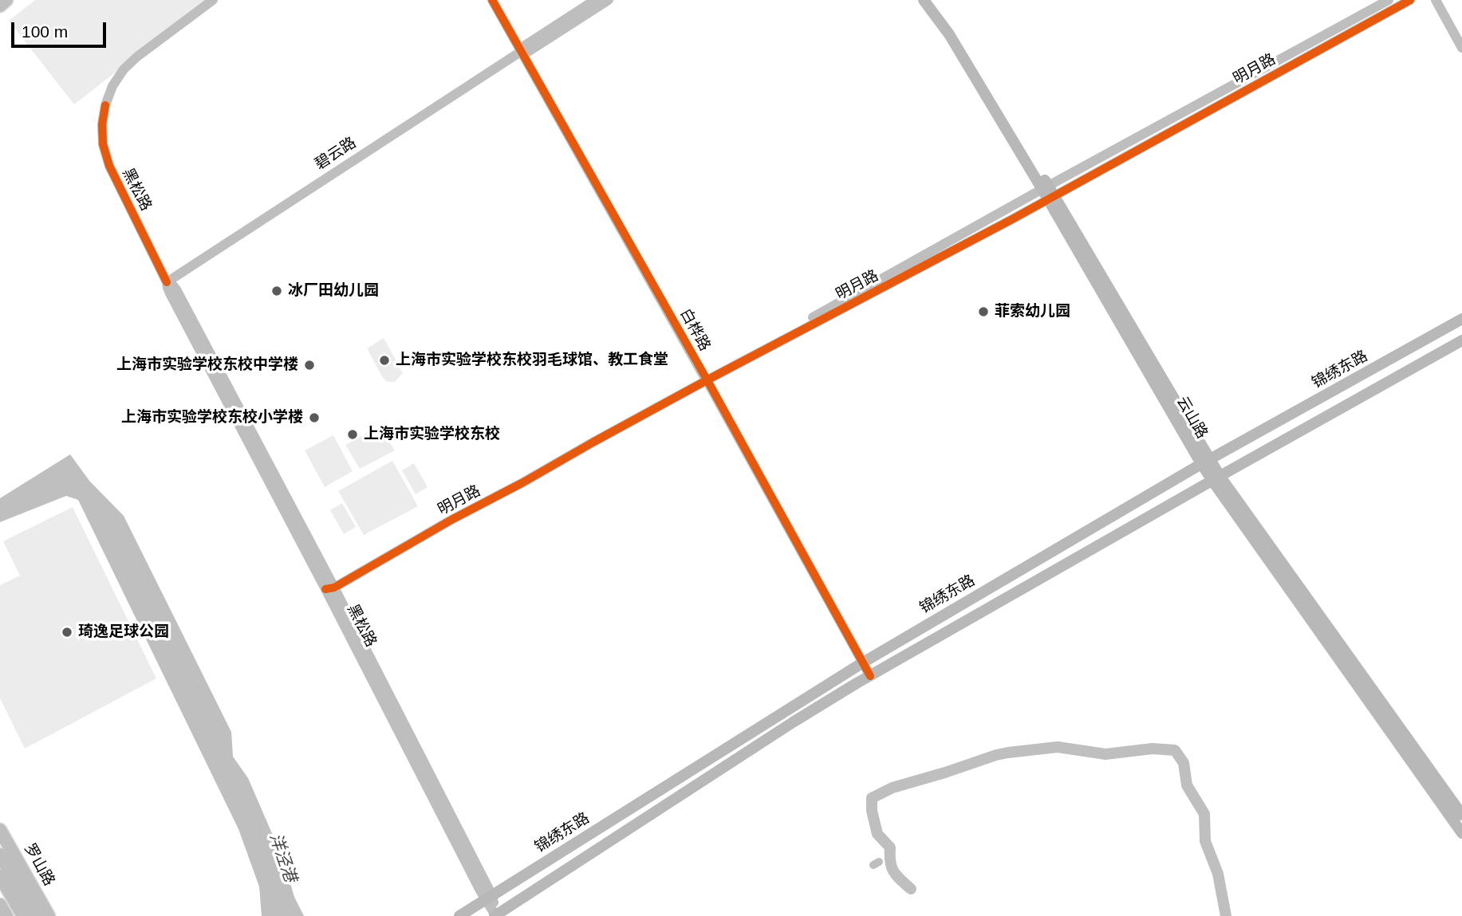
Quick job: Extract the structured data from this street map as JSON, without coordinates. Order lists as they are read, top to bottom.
{
  "streets": {
    "main road": ["锦绣东路", "云山路", "罗山路"],
    "street": [
      "明月路",
      "碧云路",
      "黑松路",
      "白桦路"
    ]
  },
  "crossings": [
    ["明月路", "黑松路"],
    ["明月路", "白桦路"],
    ["明月路", "云山路"],
    ["碧云路", "黑松路"],
    ["碧云路", "白桦路"],
    ["黑松路", "锦绣东路"],
    ["白桦路", "锦绣东路"],
    ["锦绣东路", "云山路"]
  ],
  "water": ["洋泾港"],
  "places": [
    "冰厂田幼儿园",
    "菲索幼儿园",
    "上海市实验学校东校羽毛球馆、教工食堂",
    "上海市实验学校东校中学楼",
    "上海市实验学校东校小学楼",
    "上海市实验学校东校",
    "琦逸足球公园"
  ],
  "scale_bar": "100 m"
}
